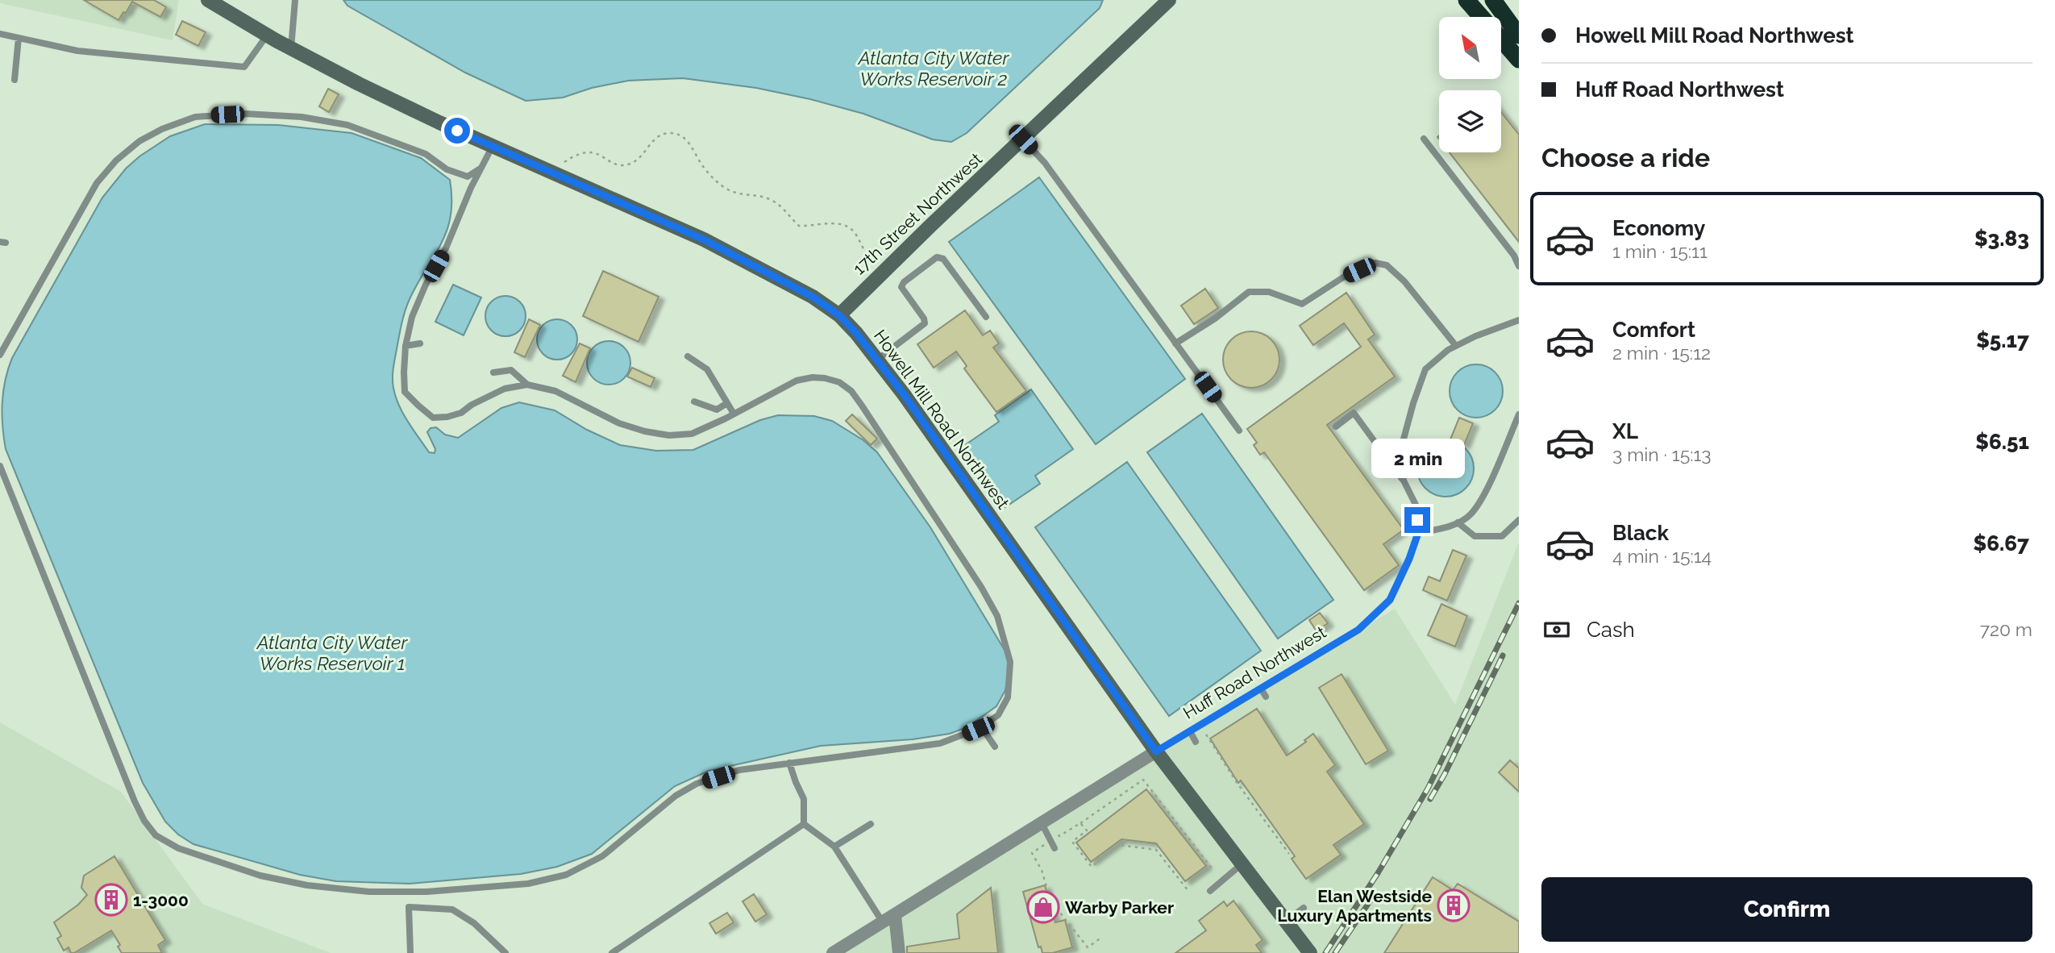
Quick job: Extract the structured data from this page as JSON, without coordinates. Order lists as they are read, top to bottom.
{
  "streets": {
    "main road": ["17th Street Northwest", "Howell Mill Road Northwest"],
    "street": ["Huff Road Northwest"]
  },
  "crossings": [
    ["17th Street Northwest", "Howell Mill Road Northwest"],
    ["Howell Mill Road Northwest", "Huff Road Northwest"]
  ],
  "water": ["Atlanta City Water Works Reservoir 2", "Atlanta City Water Works Reservoir 1"],
  "places": {
    "building": ["1-3000", "Elan Westside Luxury Apartments"],
    "shop": ["Warby Parker"]
  },
  "north": "top left",
  "page": {
    "banner": ["Howell Mill Road Northwest", "Huff Road Northwest"],
    "heading": "Choose a ride",
    "list": [
      {
        "name": "Economy",
        "note": "1 min · 15:11",
        "value": "$3.83"
      },
      {
        "name": "Comfort",
        "note": "2 min · 15:12",
        "value": "$5.17"
      },
      {
        "name": "XL",
        "note": "3 min · 15:13",
        "value": "$6.51"
      },
      {
        "name": "Black",
        "note": "4 min · 15:14",
        "value": "$6.67"
      }
    ],
    "bubble": "2 min",
    "pay": ["Cash", "720 m"],
    "buttons": "Confirm"
  }
}
